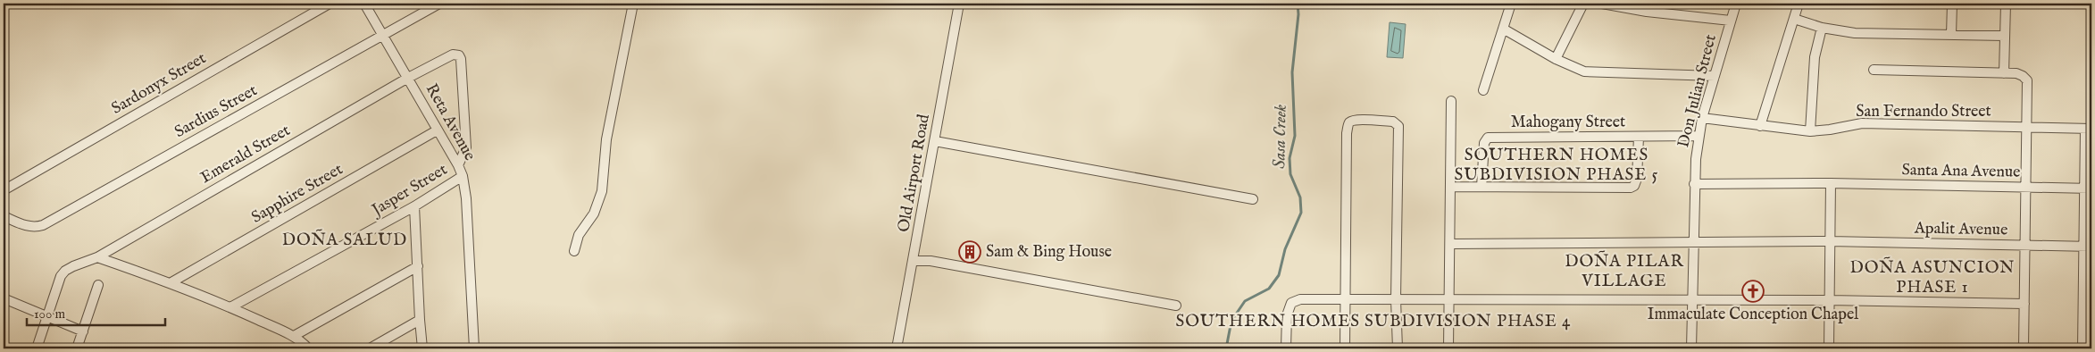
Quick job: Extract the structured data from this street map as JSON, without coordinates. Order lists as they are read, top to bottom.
{
  "streets": {
    "street": [
      "Sardonyx Street",
      "Don Julian Street",
      "Sardius Street",
      "San Fernando Street",
      "Reta Avenue",
      "Mahogany Street",
      "Emerald Street",
      "Santa Ana Avenue",
      "Old Airport Road",
      "Jasper Street",
      "Sapphire Street",
      "Apalit Avenue"
    ]
  },
  "crossings": [
    ["Don Julian Street", "San Fernando Street"],
    ["Don Julian Street", "Mahogany Street"],
    ["Don Julian Street", "Santa Ana Avenue"],
    ["Don Julian Street", "Apalit Avenue"],
    ["Sardius Street", "Reta Avenue"],
    ["Reta Avenue", "Emerald Street"],
    ["Reta Avenue", "Jasper Street"],
    ["Reta Avenue", "Sapphire Street"]
  ],
  "districts": [
    "SOUTHERN HOMES SUBDIVISION PHASE 5",
    "DOÑA SALUD",
    "DOÑA PILAR VILLAGE",
    "DOÑA ASUNCION PHASE 1",
    "SOUTHERN HOMES SUBDIVISION PHASE 4"
  ],
  "water": ["Sasa Creek"],
  "places": {
    "building": ["Sam & Bing House"],
    "church": ["Immaculate Conception Chapel"]
  },
  "scale_bar": "100 m"
}
